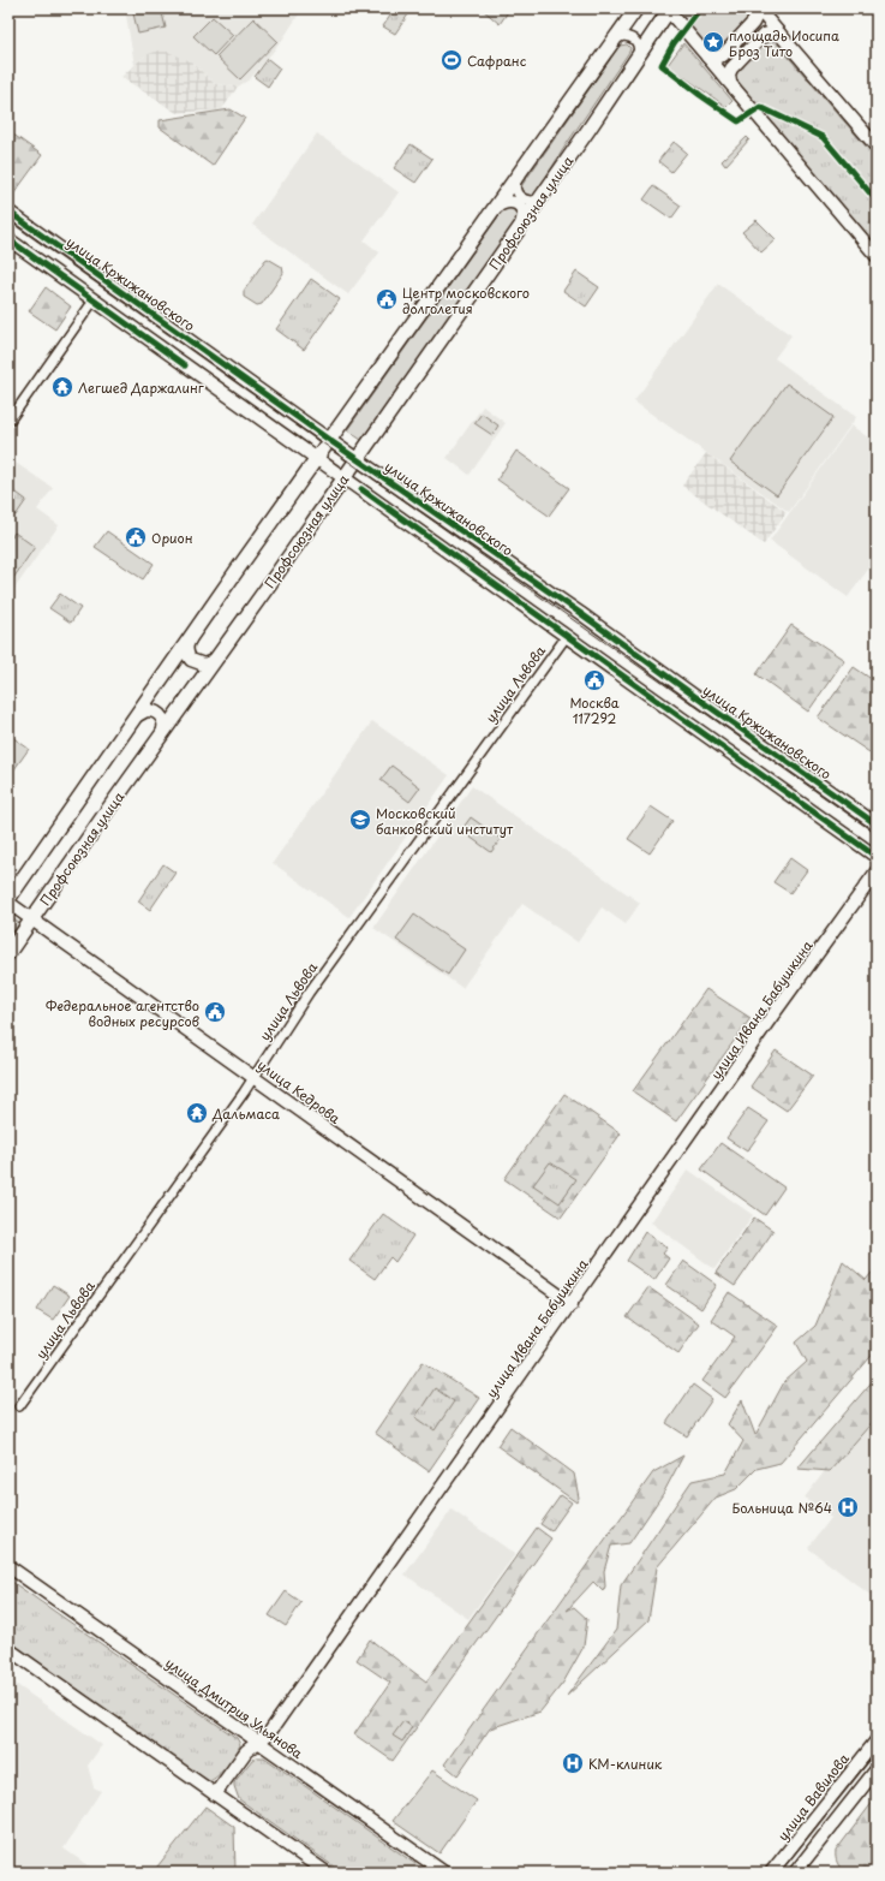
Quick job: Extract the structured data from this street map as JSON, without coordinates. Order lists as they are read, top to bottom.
{
  "streets": {
    "main road": ["Профсоюзная улица"],
    "street": [
      "улица Кржижановского",
      "улица Львова",
      "улица Ивана Бабушкина",
      "улица Кедрова",
      "улица Дмитрия Ульянова",
      "улица Вавилова"
    ]
  },
  "crossings": [
    ["Профсоюзная улица", "улица Кржижановского"],
    ["Профсоюзная улица", "улица Кедрова"],
    ["улица Львова", "улица Кедрова"],
    ["улица Ивана Бабушкина", "улица Кедрова"],
    ["улица Ивана Бабушкина", "улица Дмитрия Ульянова"]
  ],
  "places": {
    "place": ["площадь Иосипа Броз Тито"],
    "sports": ["Сафранс"],
    "public building": [
      "Центр московского долголетия",
      "Орион",
      "Москва 117292",
      "Федеральное агентство водных ресурсов"
    ],
    "temple": ["Легшед Даржалинг", "Дальмаса"],
    "school or university": ["Московский банковский институт"],
    "hospital": ["Больница №64", "КМ-клиник"]
  }
}
